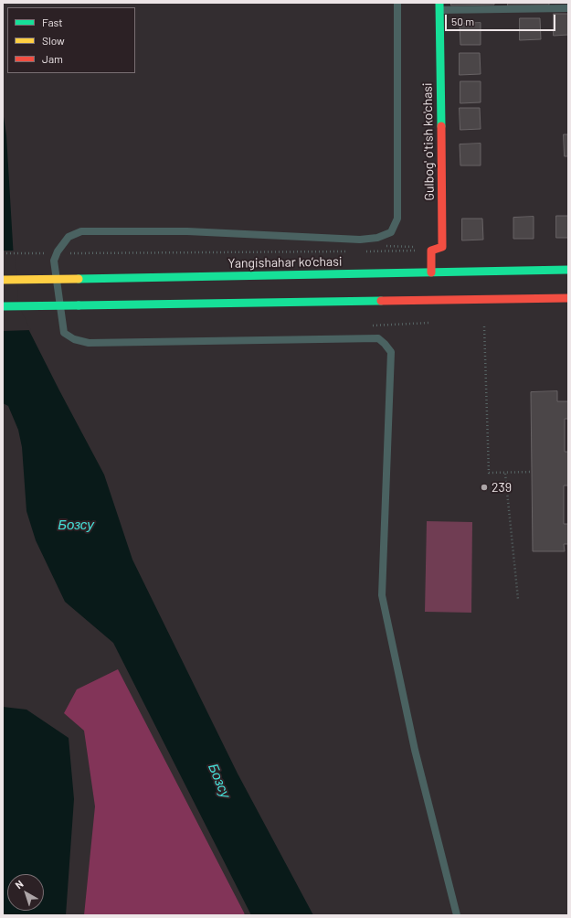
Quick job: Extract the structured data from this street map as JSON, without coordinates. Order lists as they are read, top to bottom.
{
  "streets": {
    "main road": ["Gulbog' o'tish ko'chasi", "Yangishahar ko‘chasi"]
  },
  "water": ["Бозсу"],
  "places": ["239"],
  "legend": ["Fast", "Slow", "Jam"],
  "scale_bar": "50 m",
  "north": "top left"
}
